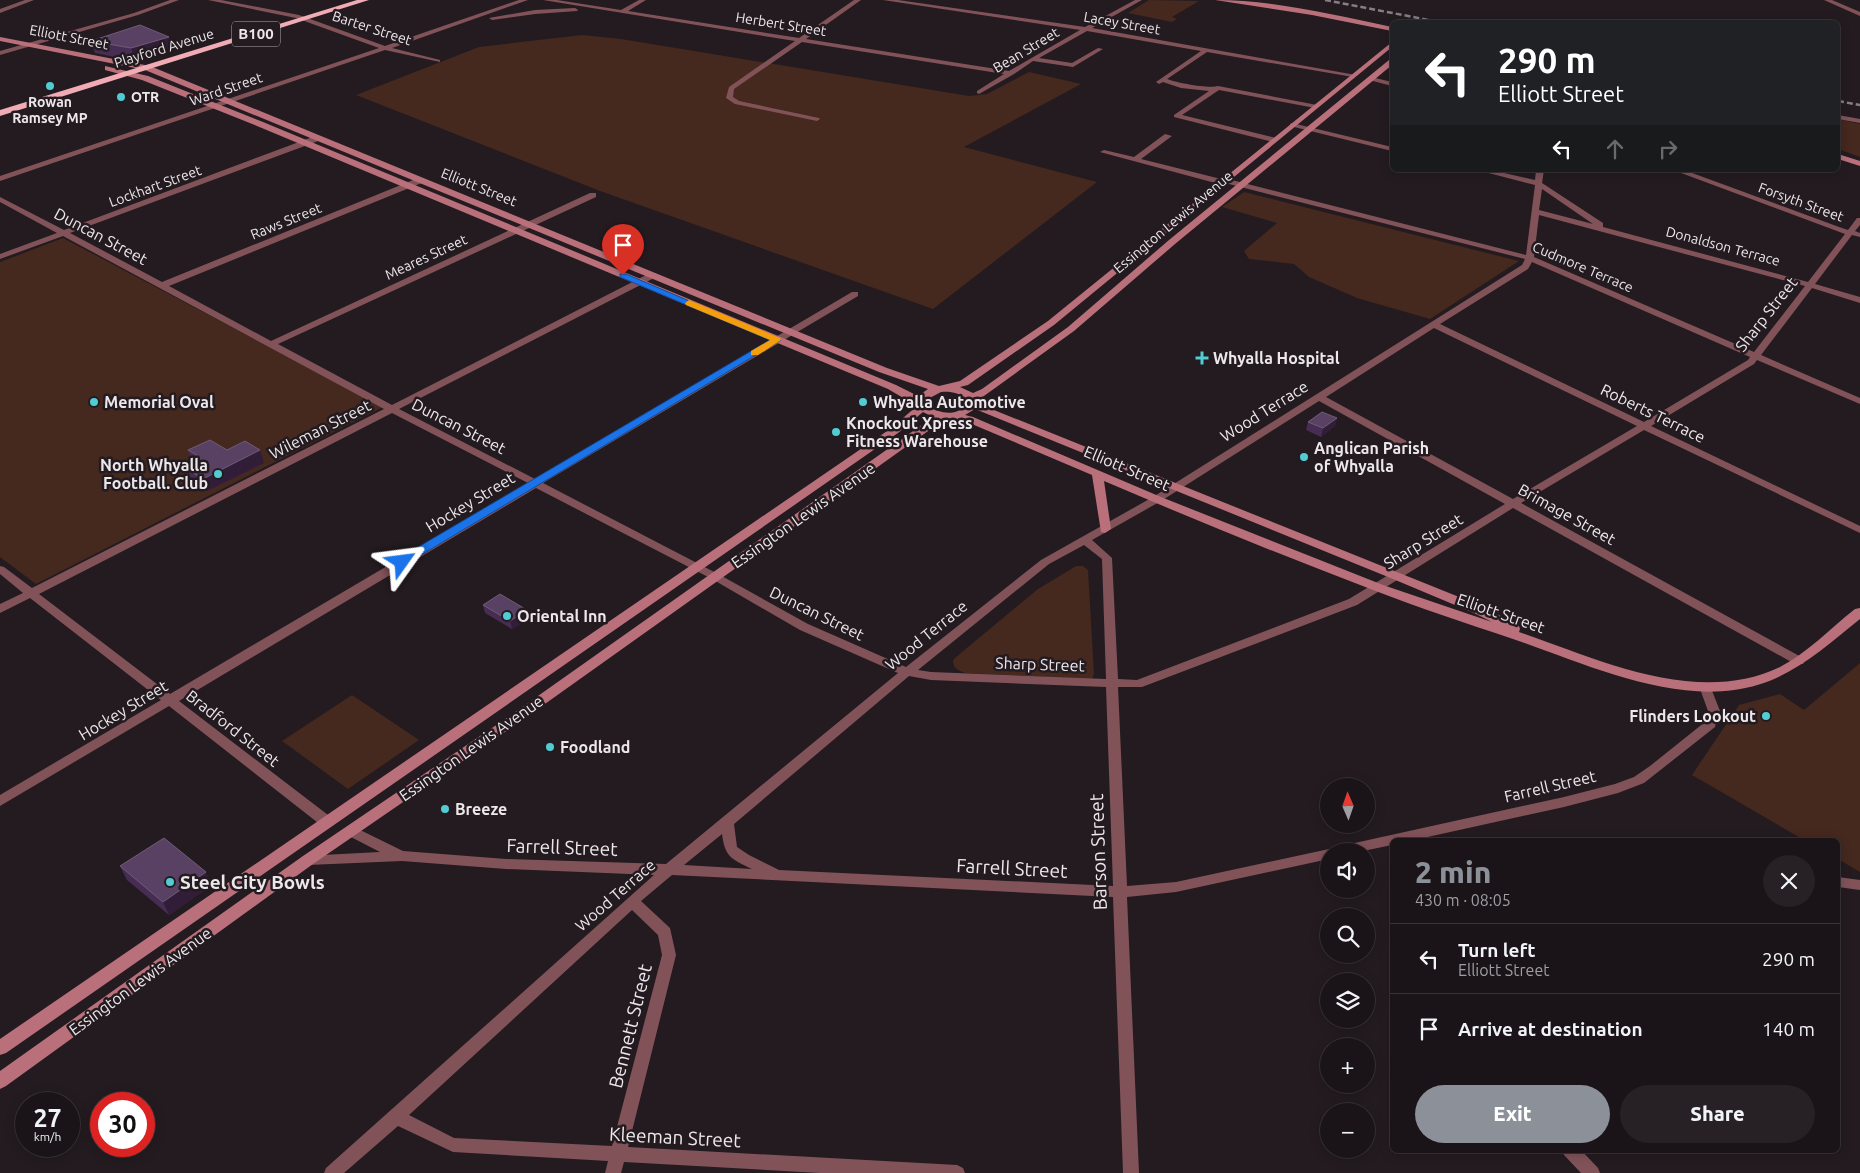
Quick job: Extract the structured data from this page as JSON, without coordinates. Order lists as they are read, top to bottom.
{
  "streets": {
    "highway": ["B100", "Playford Avenue"],
    "main road": ["Elliott Street", "Essington Lewis Avenue"],
    "street": [
      "Lacey Street",
      "Herbert Street",
      "Barter Street",
      "Bean Street",
      "Ward Street",
      "Lockhart Street",
      "Forsyth Street",
      "Raws Street",
      "Duncan Street",
      "Donaldson Terrace",
      "Meares Street",
      "Cudmore Terrace",
      "Sharp Street",
      "Wood Terrace",
      "Roberts Terrace",
      "Wileman Street",
      "Hockey Street",
      "Brimage Street",
      "Bradford Street",
      "Farrell Street",
      "Barson Street",
      "Bennett Street",
      "Kleeman Street"
    ]
  },
  "crossings": [
    ["Lacey Street", "Bean Street"],
    ["Lacey Street", "Essington Lewis Avenue"],
    ["Herbert Street", "Bean Street"],
    ["Herbert Street", "Ward Street"],
    ["Barter Street", "Playford Avenue"],
    ["Barter Street", "Ward Street"],
    ["Elliott Street", "Playford Avenue"],
    ["Elliott Street", "Ward Street"],
    ["Elliott Street", "Lockhart Street"],
    ["Elliott Street", "Raws Street"],
    ["Elliott Street", "Essington Lewis Avenue"],
    ["Elliott Street", "Meares Street"],
    ["Elliott Street", "Sharp Street"],
    ["Elliott Street", "Wood Terrace"],
    ["Elliott Street", "Wileman Street"],
    ["Elliott Street", "Hockey Street"],
    ["Lockhart Street", "Duncan Street"],
    ["Forsyth Street", "Sharp Street"],
    ["Raws Street", "Duncan Street"],
    ["Essington Lewis Avenue", "Duncan Street"],
    ["Essington Lewis Avenue", "Cudmore Terrace"],
    ["Essington Lewis Avenue", "Bradford Street"],
    ["Essington Lewis Avenue", "Farrell Street"],
    ["Duncan Street", "Meares Street"],
    ["Duncan Street", "Sharp Street"],
    ["Duncan Street", "Wood Terrace"],
    ["Duncan Street", "Wileman Street"],
    ["Duncan Street", "Hockey Street"],
    ["Donaldson Terrace", "Sharp Street"],
    ["Cudmore Terrace", "Sharp Street"],
    ["Cudmore Terrace", "Wood Terrace"],
    ["Sharp Street", "Wood Terrace"],
    ["Sharp Street", "Roberts Terrace"],
    ["Sharp Street", "Brimage Street"],
    ["Sharp Street", "Barson Street"],
    ["Wood Terrace", "Roberts Terrace"],
    ["Wood Terrace", "Brimage Street"],
    ["Wood Terrace", "Farrell Street"],
    ["Wood Terrace", "Barson Street"],
    ["Wood Terrace", "Bennett Street"],
    ["Wood Terrace", "Kleeman Street"],
    ["Wileman Street", "Bradford Street"],
    ["Hockey Street", "Bradford Street"],
    ["Farrell Street", "Barson Street"],
    ["Bennett Street", "Kleeman Street"]
  ],
  "places": {
    "other": [
      "Rowan Ramsey MP",
      "OTR",
      "Memorial Oval",
      "Whyalla Automotive",
      "Knockout Xpress Fitness Warehouse",
      "Anglican Parish of Whyalla",
      "North Whyalla Football. Club",
      "Oriental Inn",
      "Flinders Lookout",
      "Foodland",
      "Breeze",
      "Steel City Bowls"
    ],
    "health": ["Whyalla Hospital"]
  },
  "north": "top",
  "page": {
    "turn": ["290 m", "Elliott Street"],
    "map_buttons": ["+", "−"],
    "heading": ["2 min", "430 m · 08:05"],
    "list": [
      {
        "name": "Turn left",
        "note": "Elliott Street",
        "value": "290 m"
      },
      {
        "name": "Arrive at destination",
        "value": "140 m"
      }
    ],
    "buttons": ["Exit", "Share"],
    "speed": "27 km/h",
    "limit": "30"
  }
}
